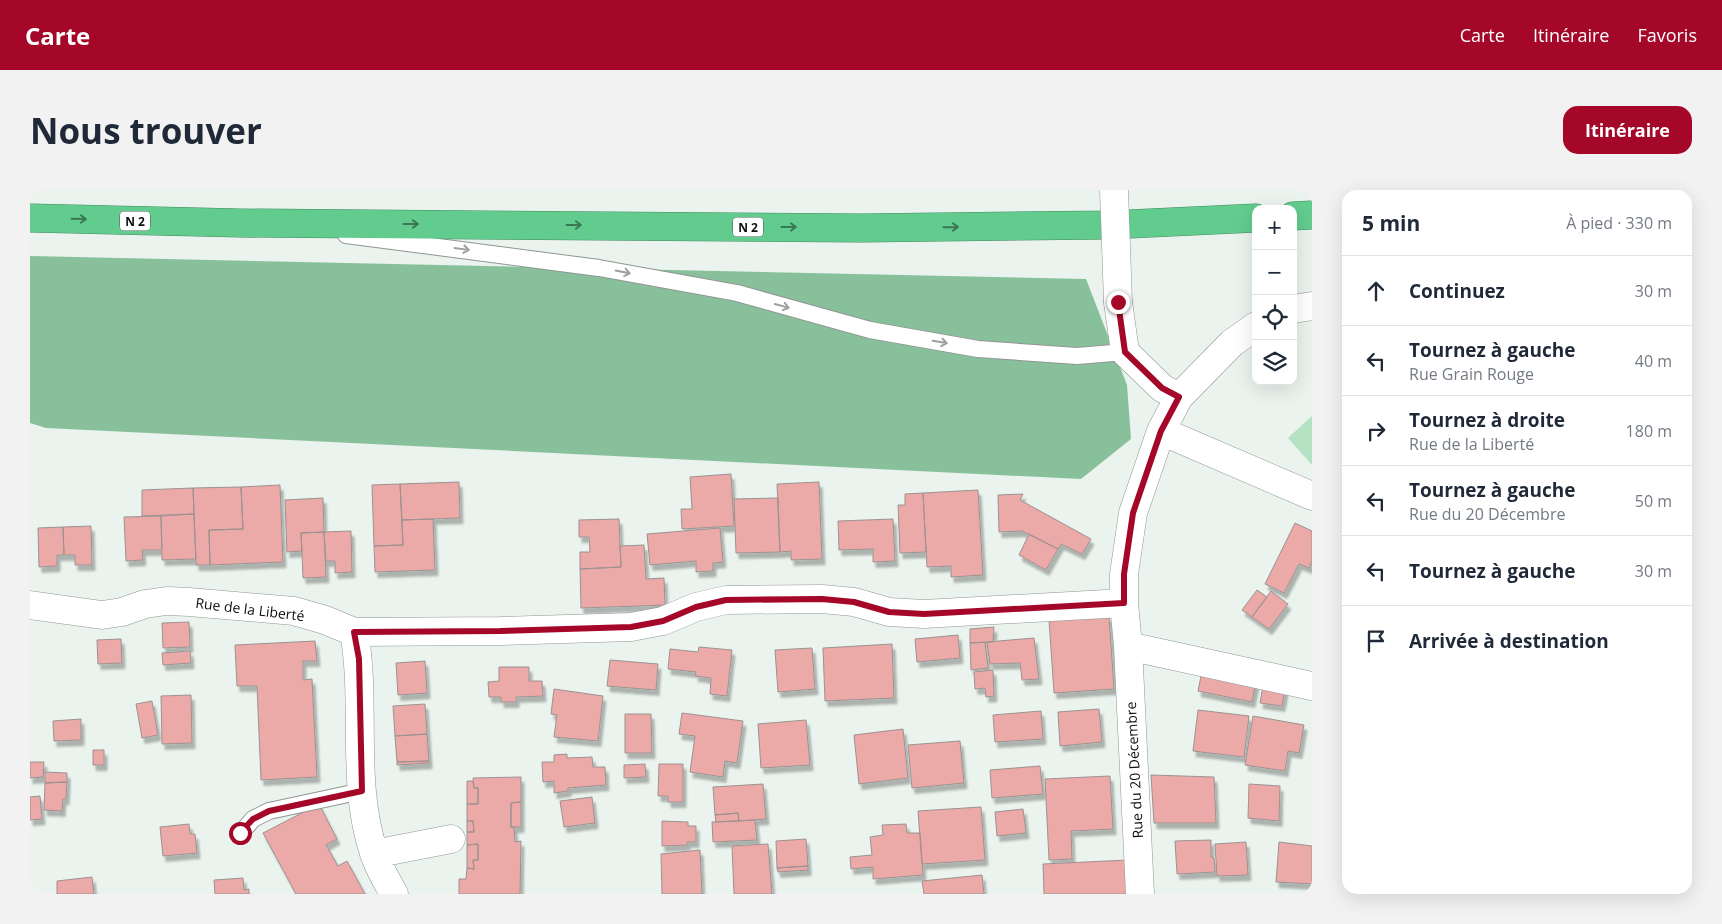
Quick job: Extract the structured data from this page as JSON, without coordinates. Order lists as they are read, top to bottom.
{
  "streets": {
    "highway": ["N 2"],
    "street": ["Rue de la Liberté", "Rue du 20 Décembre"]
  },
  "crossings": [
    ["Rue de la Liberté", "Rue du 20 Décembre"]
  ],
  "page": {
    "header": "Carte",
    "nav": ["Carte", "Itinéraire", "Favoris"],
    "buttons": "Itinéraire",
    "title": "Nous trouver",
    "heading": ["5 min", "À pied · 330 m"],
    "map_buttons": ["+", "−"],
    "list": [
      ["Continuez", "30 m"],
      ["Tournez à gauche", "Rue Grain Rouge", "40 m"],
      ["Tournez à droite", "Rue de la Liberté", "180 m"],
      ["Tournez à gauche", "Rue du 20 Décembre", "50 m"],
      ["Tournez à gauche", "30 m"],
      "Arrivée à destination"
    ]
  }
}
